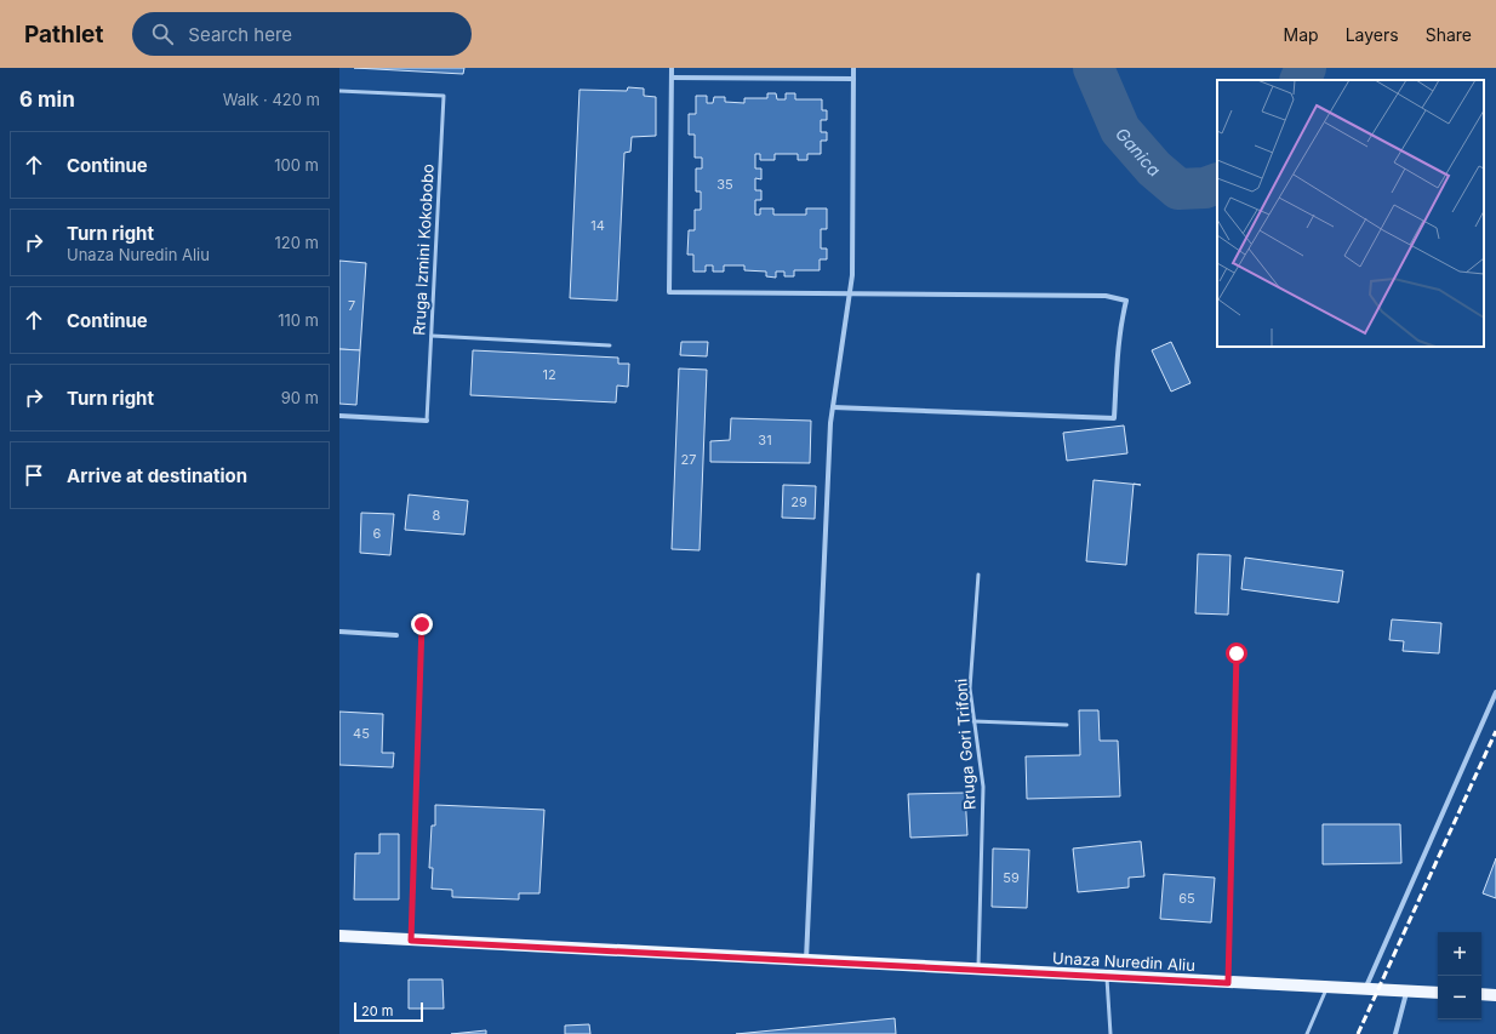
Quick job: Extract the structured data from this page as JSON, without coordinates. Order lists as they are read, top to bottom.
{
  "streets": {
    "main road": ["Unaza Nuredin Aliu"],
    "street": ["Rruga Izmini Kokobobo"],
    "lane": ["Rruga Gori Trifoni"]
  },
  "crossings": [
    ["Rruga Gori Trifoni", "Unaza Nuredin Aliu"]
  ],
  "water": ["Ganica"],
  "house_numbers": [
    "35",
    "14",
    "7",
    "12",
    "31",
    "27",
    "29",
    "8",
    "6",
    "45",
    "59",
    "65"
  ],
  "scale_bar": "20 m",
  "page": {
    "header": "Pathlet",
    "search": "Search here",
    "nav": ["Map", "Layers", "Share"],
    "heading": ["6 min", "Walk · 420 m"],
    "list": [
      ["Continue", "100 m"],
      ["Turn right", "Unaza Nuredin Aliu", "120 m"],
      ["Continue", "110 m"],
      ["Turn right", "90 m"],
      "Arrive at destination"
    ],
    "map_buttons": ["+", "−"],
    "scale": "20 m"
  }
}
